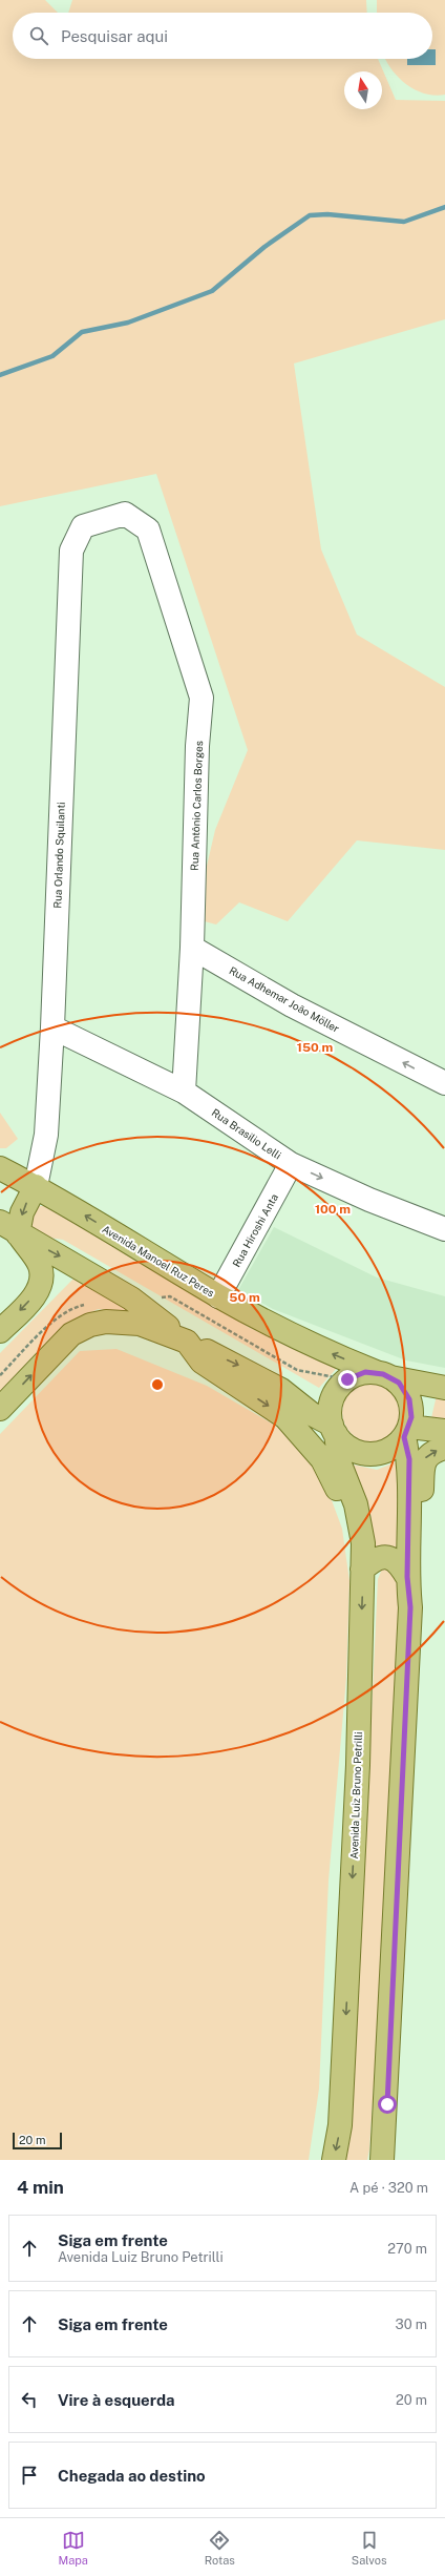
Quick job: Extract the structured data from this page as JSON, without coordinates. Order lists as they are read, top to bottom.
{
  "streets": {
    "main road": ["Avenida Manoel Ruz Peres", "Avenida Luiz Bruno Petrilli"],
    "street": [
      "Rua Antônio Carlos Borges",
      "Rua Orlando Squilanti",
      "Rua Adhemar João Möller",
      "Rua Brasilio Lelli",
      "Rua Hiroshi Anta"
    ]
  },
  "crossings": [
    ["Rua Antônio Carlos Borges", "Rua Orlando Squilanti"],
    ["Rua Antônio Carlos Borges", "Rua Adhemar João Möller"],
    ["Rua Antônio Carlos Borges", "Rua Brasilio Lelli"],
    ["Rua Orlando Squilanti", "Rua Brasilio Lelli"],
    ["Rua Orlando Squilanti", "Avenida Manoel Ruz Peres"],
    ["Rua Brasilio Lelli", "Rua Hiroshi Anta"],
    ["Rua Hiroshi Anta", "Avenida Manoel Ruz Peres"],
    ["Avenida Manoel Ruz Peres", "Avenida Luiz Bruno Petrilli"]
  ],
  "one_way": ["Rua Adhemar João Möller", "Rua Brasilio Lelli"],
  "scale_bar": "20 m",
  "north": "top",
  "page": {
    "search": "Pesquisar aqui",
    "scale": "20 m",
    "heading": ["4 min", "A pé · 320 m"],
    "list": [
      ["Siga em frente", "Avenida Luiz Bruno Petrilli", "270 m"],
      ["Siga em frente", "30 m"],
      ["Vire à esquerda", "20 m"],
      "Chegada ao destino"
    ],
    "nav": ["Mapa", "Rotas", "Salvos"]
  },
  "rings": ["150 m", "100 m", "50 m"]
}
